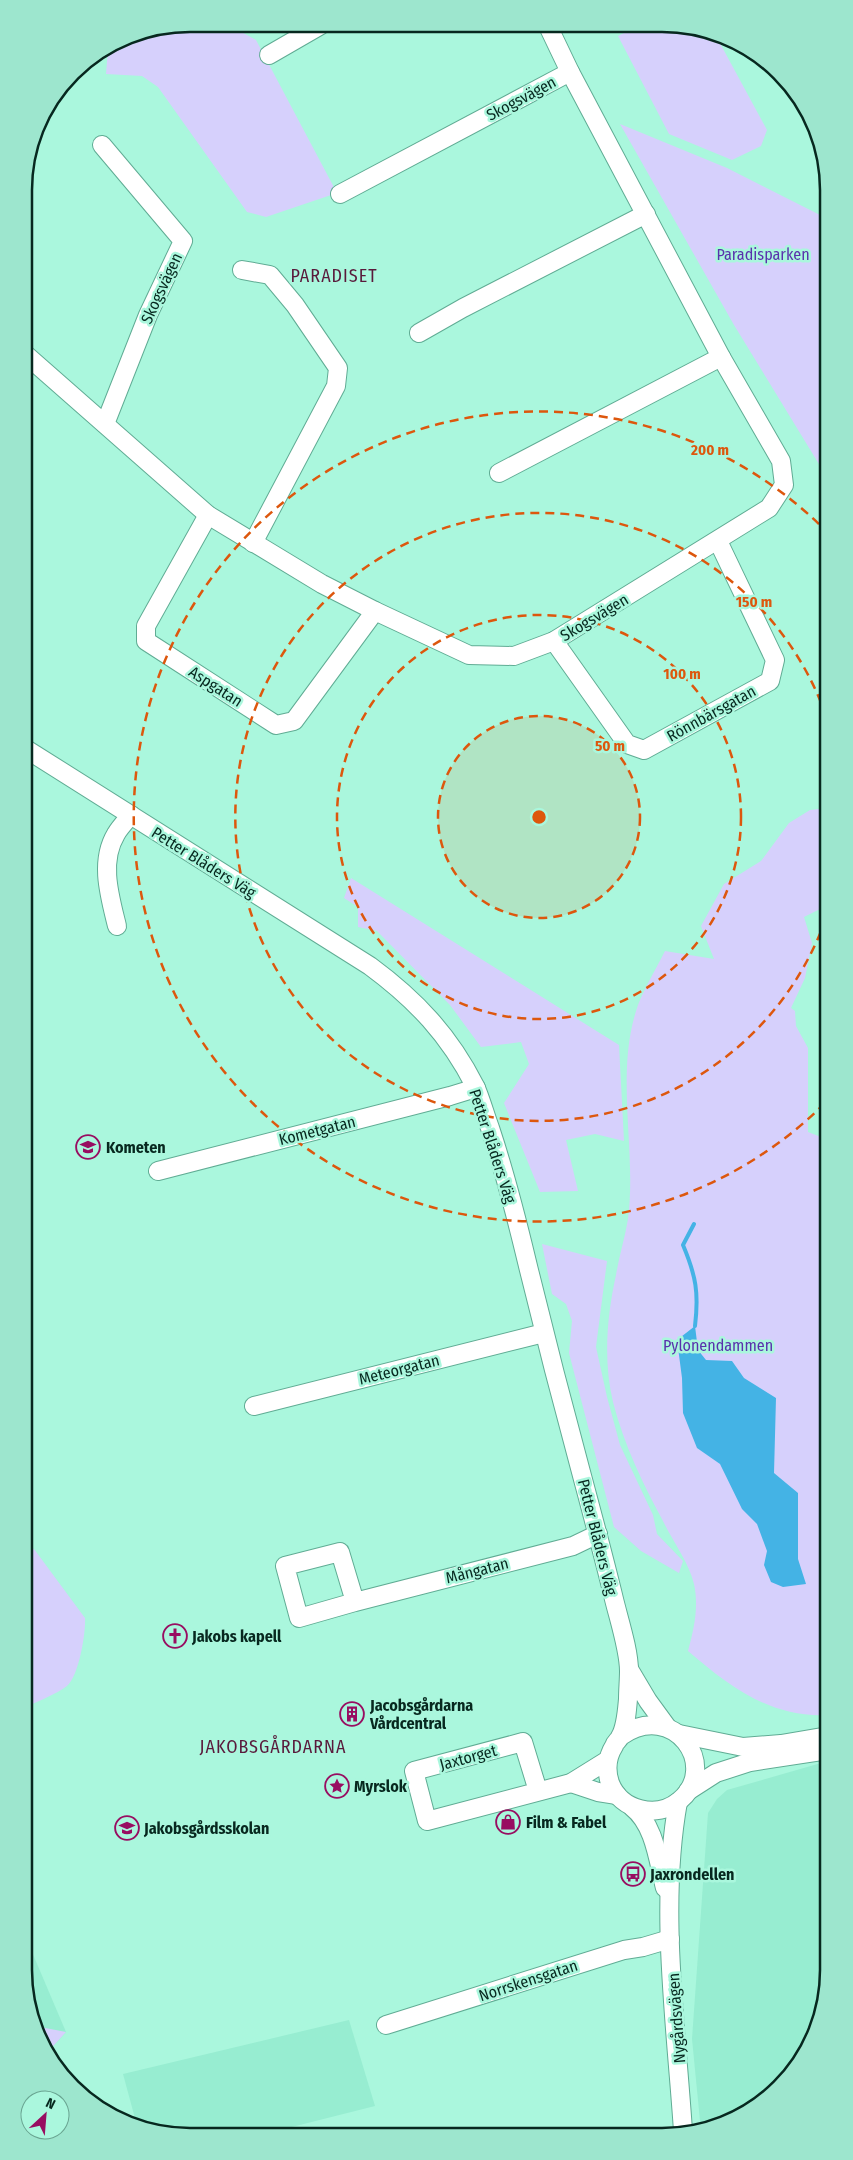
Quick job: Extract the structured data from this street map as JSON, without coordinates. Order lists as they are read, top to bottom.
{
  "streets": {
    "street": [
      "Skogsvägen",
      "Aspgatan",
      "Rönnbärsgatan",
      "Petter Blåders Väg",
      "Kometgatan",
      "Meteorgatan",
      "Mångatan",
      "Jaxtorget",
      "Norrskensgatan",
      "Nygårdsvägen"
    ]
  },
  "crossings": [
    ["Skogsvägen", "Aspgatan"],
    ["Skogsvägen", "Rönnbärsgatan"],
    ["Petter Blåders Väg", "Kometgatan"],
    ["Petter Blåders Väg", "Meteorgatan"],
    ["Petter Blåders Väg", "Mångatan"],
    ["Petter Blåders Väg", "Nygårdsvägen"],
    ["Norrskensgatan", "Nygårdsvägen"]
  ],
  "districts": ["PARADISET", "JAKOBSGÅRDARNA"],
  "parks": ["Paradisparken", "Pylonendammen"],
  "places": {
    "school or university": ["Kometen", "Jakobsgårdsskolan"],
    "church": ["Jakobs kapell"],
    "building": ["Jacobsgårdarna Vårdcentral"],
    "place": ["Myrslok"],
    "shop": ["Film & Fabel"],
    "bus stop": ["Jaxrondellen"]
  },
  "north": "top right",
  "rings": [
    "200 m",
    "150 m",
    "100 m",
    "50 m"
  ]
}
